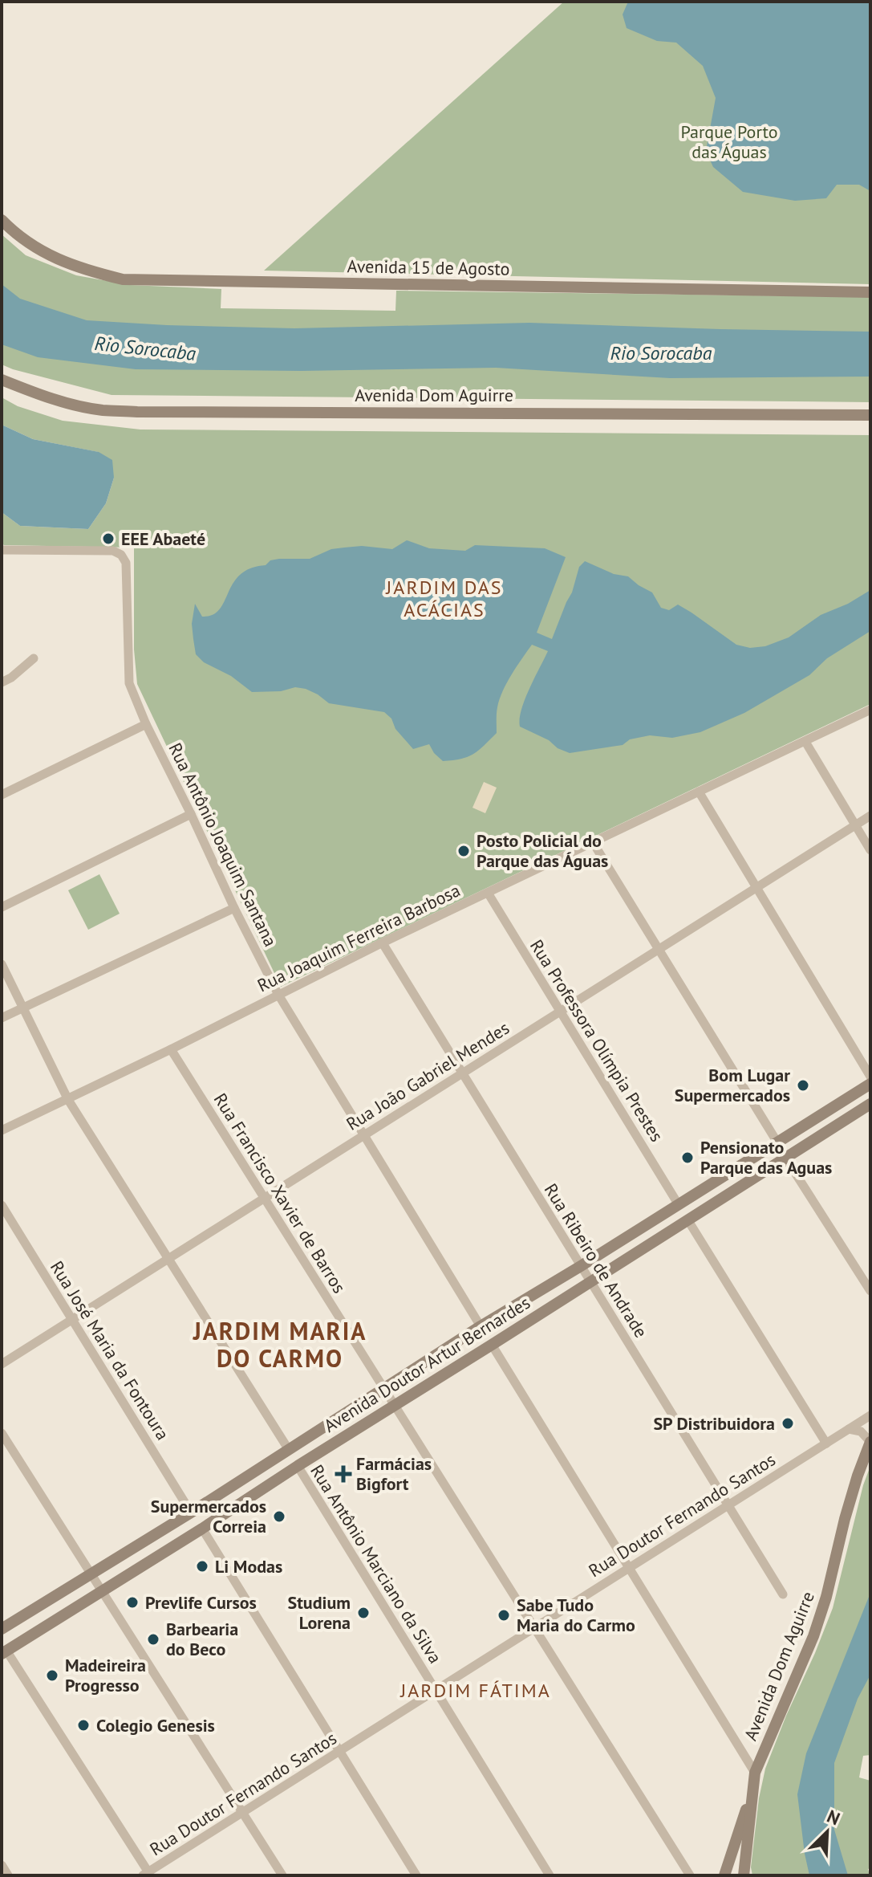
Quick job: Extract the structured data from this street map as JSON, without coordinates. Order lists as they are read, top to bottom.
{
  "streets": {
    "main road": ["Avenida 15 de Agosto", "Avenida Dom Aguirre", "Avenida Doutor Artur Bernardes"],
    "street": [
      "Rua Antônio Joaquim Santana",
      "Rua Joaquim Ferreira Barbosa",
      "Rua Professora Olímpia Prestes",
      "Rua João Gabriel Mendes",
      "Rua Francisco Xavier de Barros",
      "Rua Ribeiro de Andrade",
      "Rua José Maria da Fontoura",
      "Rua Doutor Fernando Santos",
      "Rua Antônio Marciano da Silva"
    ]
  },
  "crossings": [
    ["Rua Antônio Joaquim Santana", "Rua Joaquim Ferreira Barbosa"],
    ["Rua Antônio Joaquim Santana", "Rua João Gabriel Mendes"],
    ["Rua Antônio Joaquim Santana", "Avenida Doutor Artur Bernardes"],
    ["Rua Joaquim Ferreira Barbosa", "Rua Professora Olímpia Prestes"],
    ["Rua Joaquim Ferreira Barbosa", "Rua Francisco Xavier de Barros"],
    ["Rua Joaquim Ferreira Barbosa", "Rua Ribeiro de Andrade"],
    ["Rua Professora Olímpia Prestes", "Rua João Gabriel Mendes"],
    ["Rua Professora Olímpia Prestes", "Avenida Doutor Artur Bernardes"],
    ["Rua João Gabriel Mendes", "Rua Francisco Xavier de Barros"],
    ["Rua João Gabriel Mendes", "Rua Ribeiro de Andrade"],
    ["Rua João Gabriel Mendes", "Rua José Maria da Fontoura"],
    ["Rua Francisco Xavier de Barros", "Avenida Doutor Artur Bernardes"],
    ["Rua Francisco Xavier de Barros", "Rua Doutor Fernando Santos"],
    ["Rua Ribeiro de Andrade", "Avenida Doutor Artur Bernardes"],
    ["Rua Ribeiro de Andrade", "Rua Doutor Fernando Santos"],
    ["Rua José Maria da Fontoura", "Avenida Doutor Artur Bernardes"],
    ["Avenida Doutor Artur Bernardes", "Rua Antônio Marciano da Silva"],
    ["Rua Doutor Fernando Santos", "Rua Antônio Marciano da Silva"]
  ],
  "districts": ["JARDIM DAS ACÁCIAS", "JARDIM MARIA DO CARMO", "JARDIM FÁTIMA"],
  "water": ["Rio Sorocaba"],
  "parks": ["Parque Porto das Águas"],
  "places": {
    "other": [
      "EEE Abaeté",
      "Posto Policial do Parque das Águas",
      "Bom Lugar Supermercados",
      "Pensionato Parque das Aguas",
      "SP Distribuidora",
      "Supermercados Correia",
      "Li Modas",
      "Prevlife Cursos",
      "Studium Lorena",
      "Sabe Tudo Maria do Carmo",
      "Barbearia do Beco",
      "Madeireira Progresso",
      "Colegio Genesis"
    ],
    "health": ["Farmácias Bigfort"]
  },
  "north": "top right"
}
